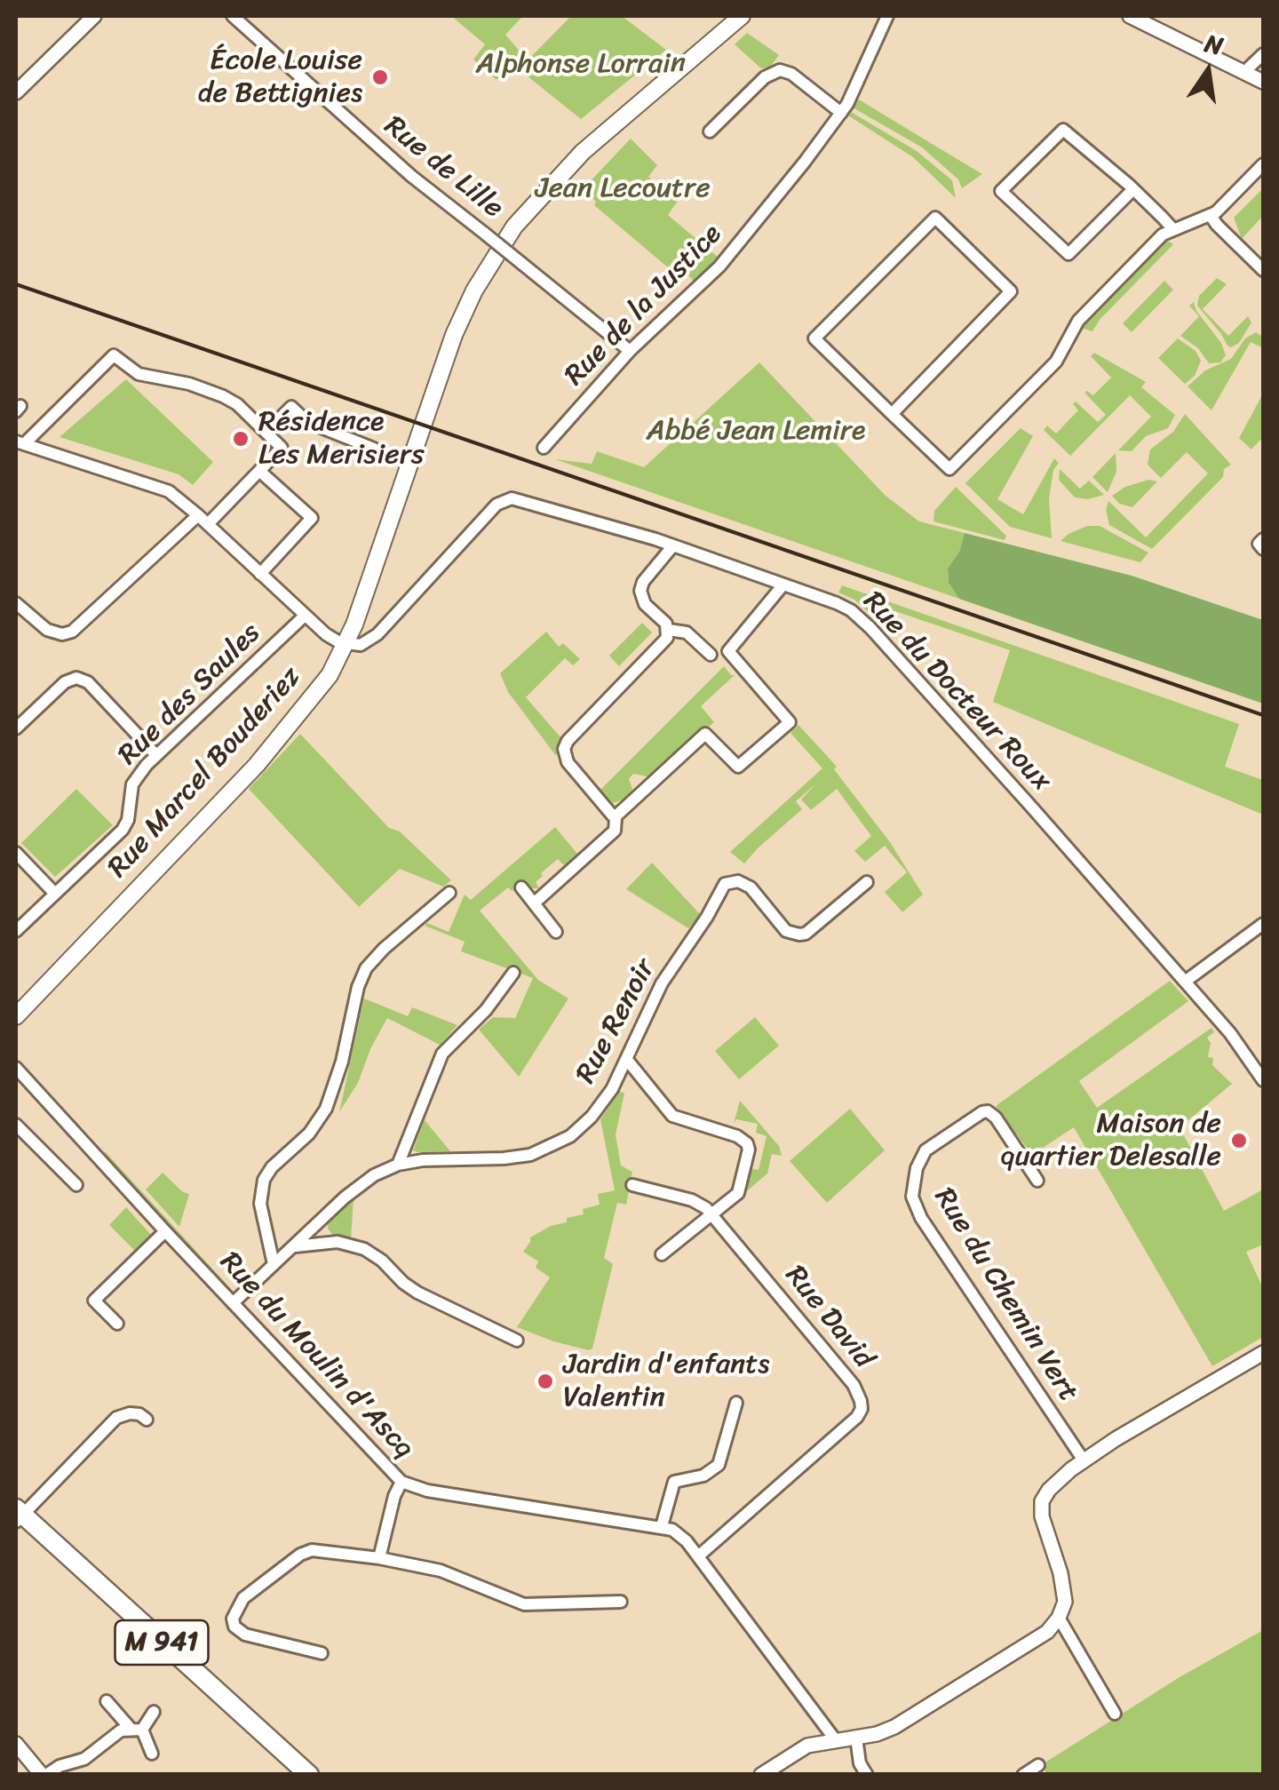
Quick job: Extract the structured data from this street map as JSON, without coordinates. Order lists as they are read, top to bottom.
{
  "streets": {
    "main road": ["Rue Marcel Bouderiez", "M 941"],
    "street": [
      "Rue de Lille",
      "Rue de la Justice",
      "Rue du Docteur Roux",
      "Rue des Saules",
      "Rue Renoir",
      "Rue du Chemin Vert",
      "Rue David",
      "Rue du Moulin d'Ascq"
    ]
  },
  "crossings": [
    ["Rue de Lille", "Rue de la Justice"],
    ["Rue du Docteur Roux", "Rue Marcel Bouderiez"],
    ["Rue Renoir", "Rue du Moulin d'Ascq"]
  ],
  "parks": ["Alphonse Lorrain", "Jean Lecoutre", "Abbé Jean Lemire"],
  "places": [
    "École Louise de Bettignies",
    "Résidence Les Merisiers",
    "Maison de quartier Delesalle",
    "Jardin d'enfants Valentin"
  ],
  "north": "top"
}
